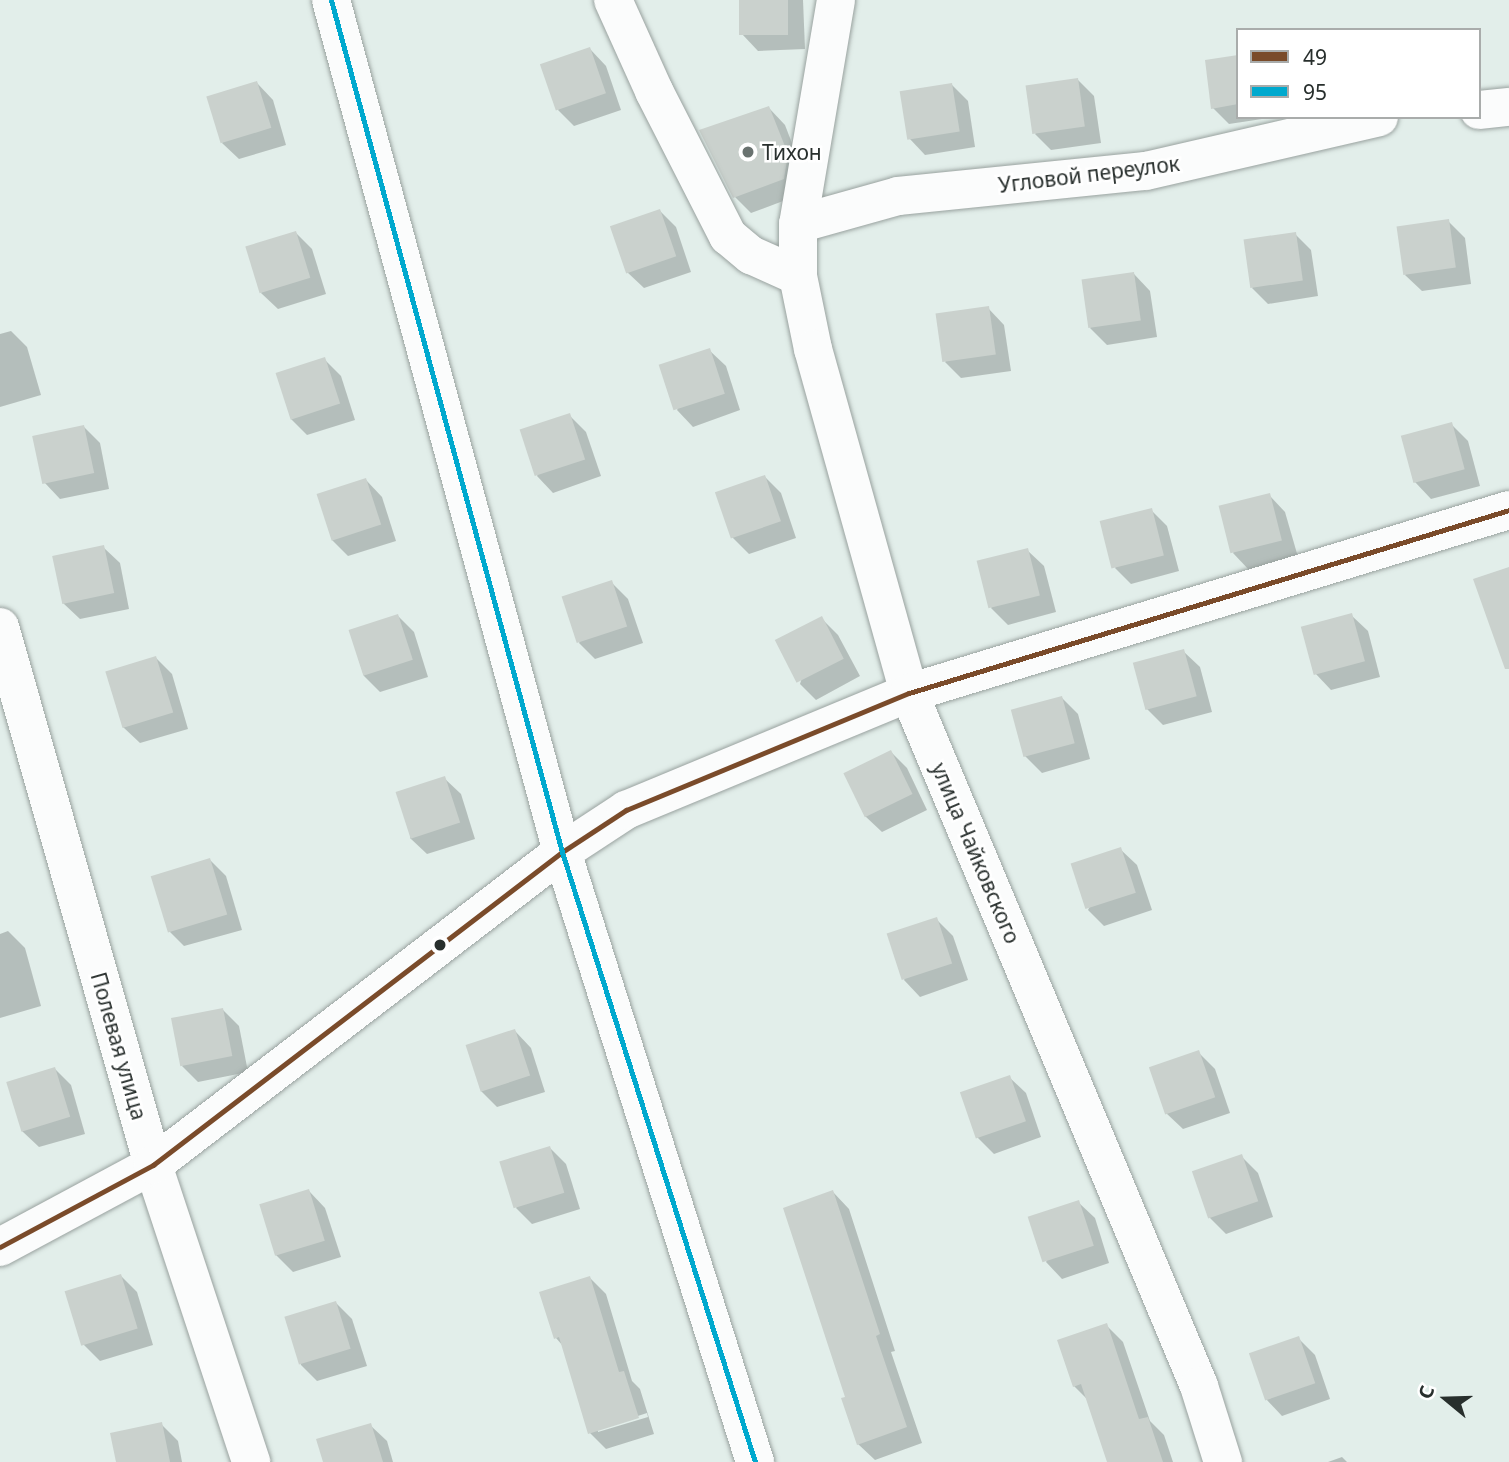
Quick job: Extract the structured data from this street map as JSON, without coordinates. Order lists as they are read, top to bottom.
{
  "streets": {
    "street": ["Угловой переулок", "улица Чайковского", "Полевая улица"]
  },
  "crossings": [
    ["Угловой переулок", "улица Чайковского"]
  ],
  "places": ["Тихон"],
  "lines": ["transit line 95", "transit line 49"],
  "legend": ["49", "95"],
  "north": "left"
}
